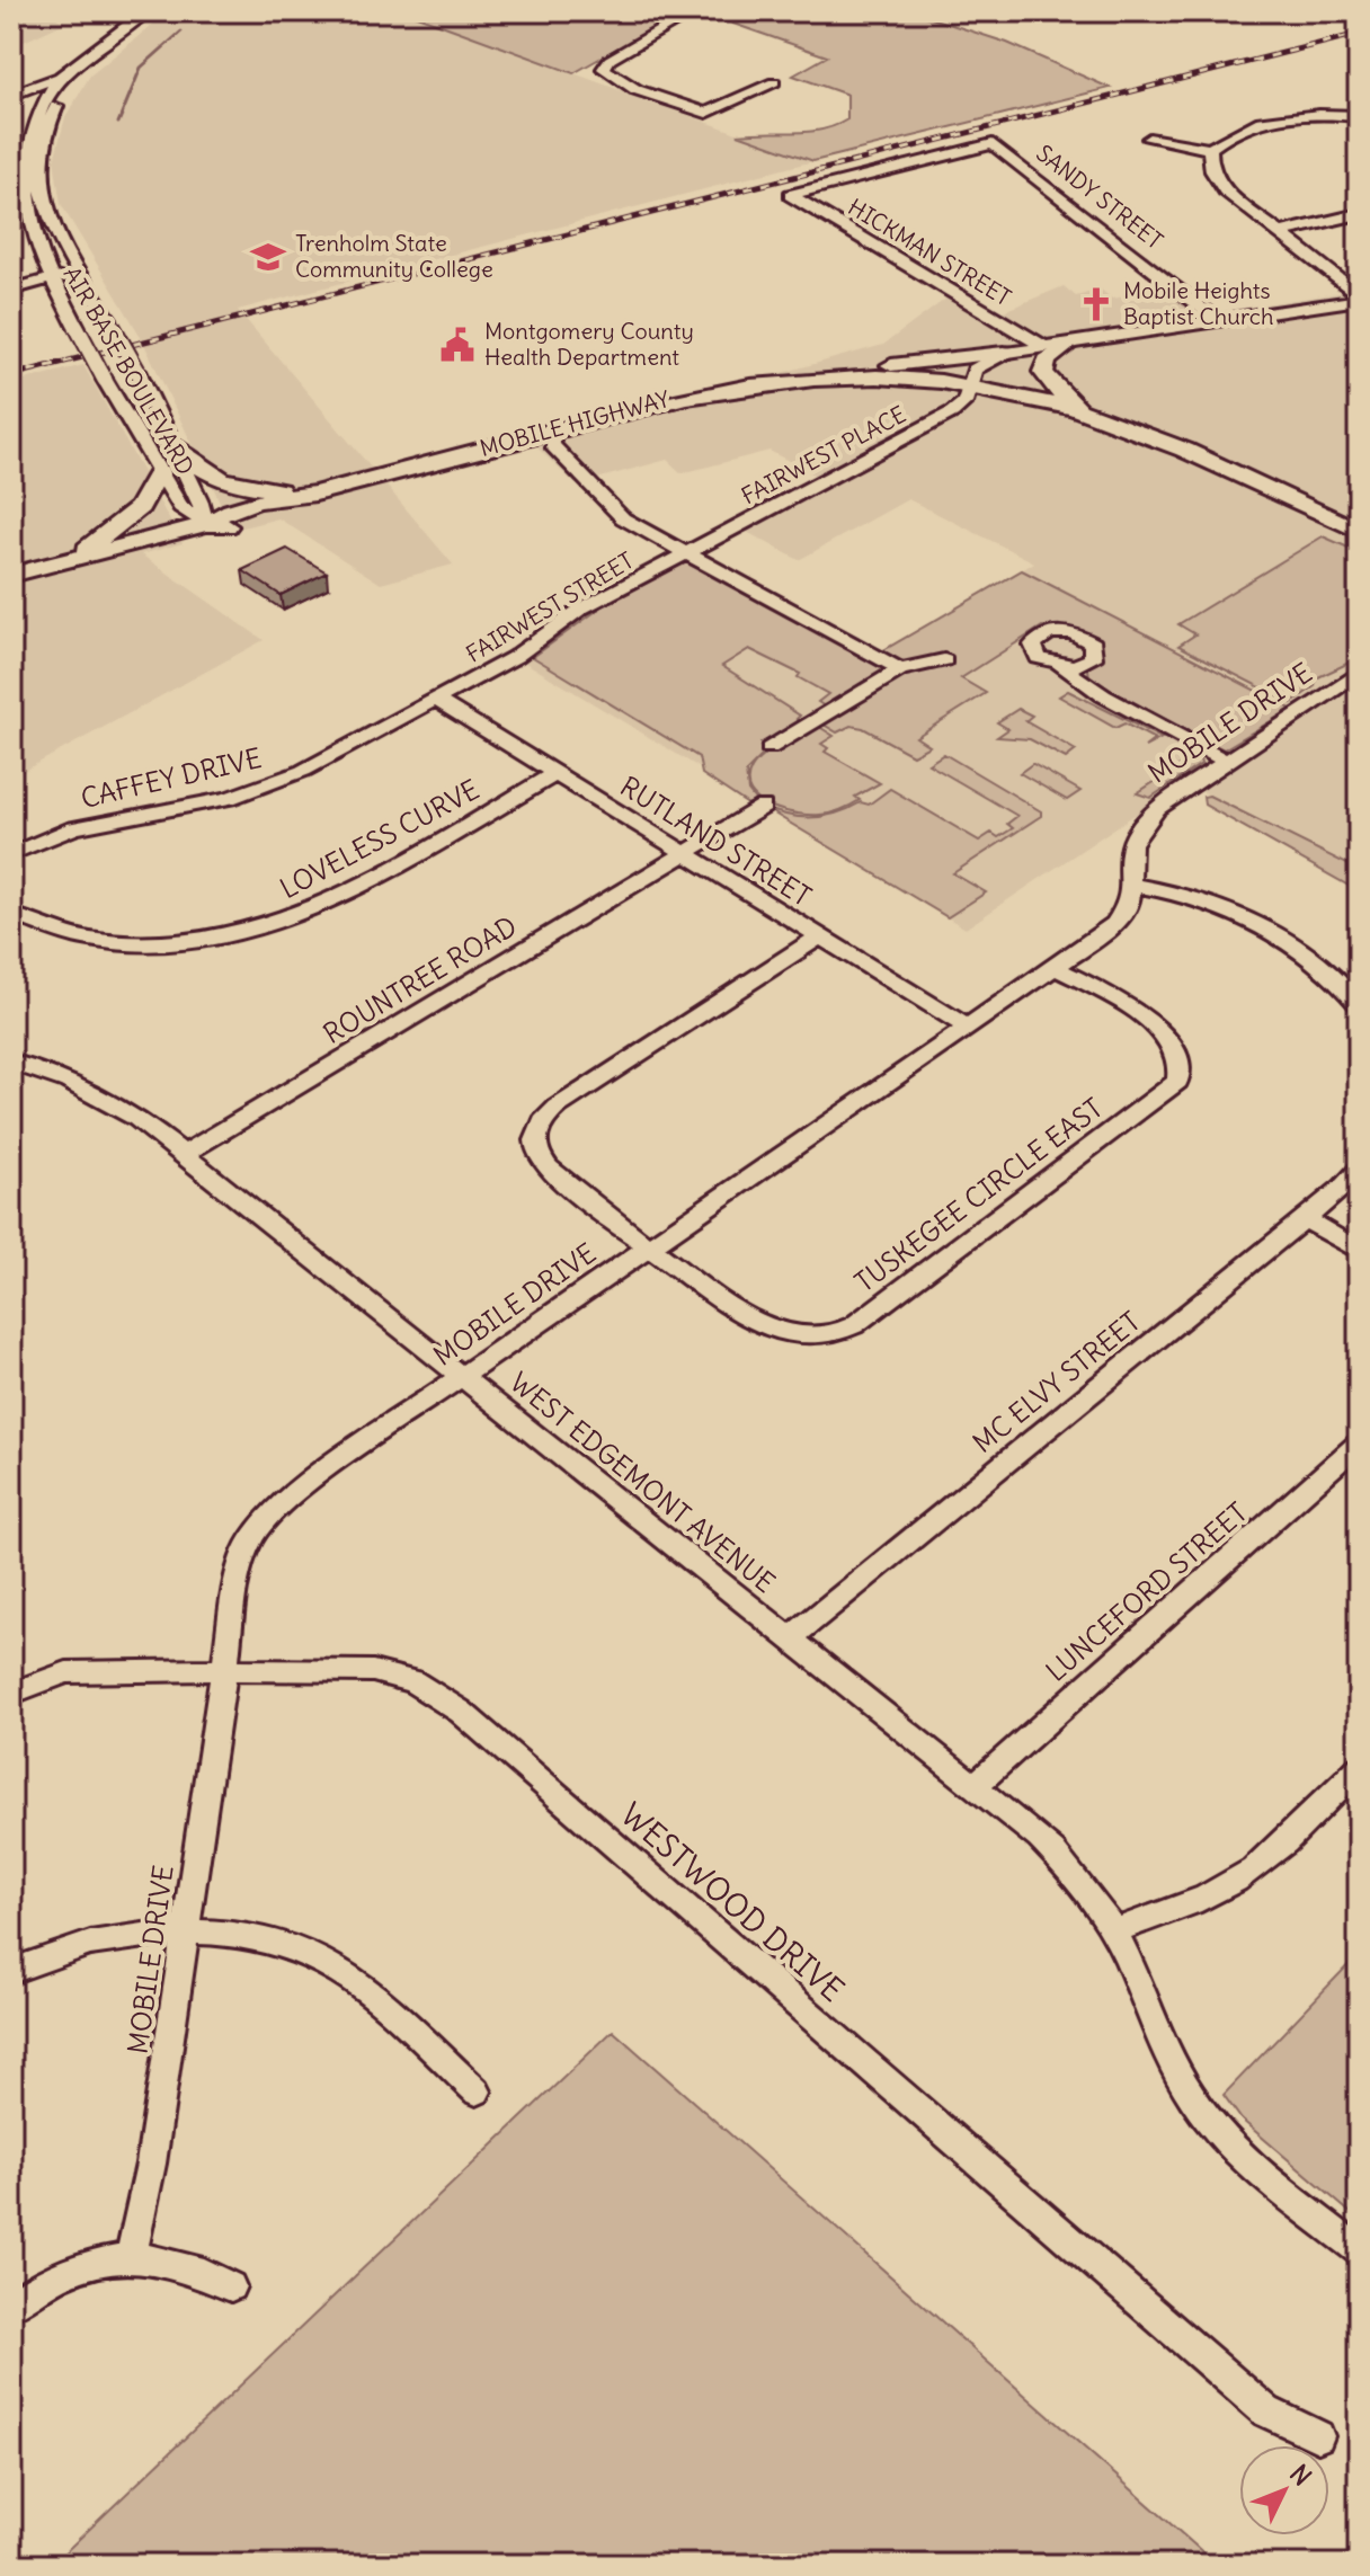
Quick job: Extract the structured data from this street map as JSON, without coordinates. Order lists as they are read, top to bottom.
{
  "streets": {
    "main road": ["MOBILE HIGHWAY"],
    "street": [
      "SANDY STREET",
      "HICKMAN STREET",
      "AIR BASE BOULEVARD",
      "FAIRWEST PLACE",
      "FAIRWEST STREET",
      "MOBILE DRIVE",
      "CAFFEY DRIVE",
      "LOVELESS CURVE",
      "RUTLAND STREET",
      "ROUNTREE ROAD",
      "TUSKEGEE CIRCLE EAST",
      "MC ELVY STREET",
      "WEST EDGEMONT AVENUE",
      "LUNCEFORD STREET",
      "WESTWOOD DRIVE"
    ]
  },
  "crossings": [
    ["SANDY STREET", "HICKMAN STREET"],
    ["AIR BASE BOULEVARD", "MOBILE HIGHWAY"],
    ["MOBILE HIGHWAY", "FAIRWEST STREET"],
    ["FAIRWEST PLACE", "FAIRWEST STREET"],
    ["FAIRWEST STREET", "CAFFEY DRIVE"],
    ["FAIRWEST STREET", "RUTLAND STREET"],
    ["MOBILE DRIVE", "RUTLAND STREET"],
    ["MOBILE DRIVE", "TUSKEGEE CIRCLE EAST"],
    ["MOBILE DRIVE", "WEST EDGEMONT AVENUE"],
    ["MOBILE DRIVE", "WESTWOOD DRIVE"],
    ["CAFFEY DRIVE", "RUTLAND STREET"],
    ["LOVELESS CURVE", "RUTLAND STREET"],
    ["RUTLAND STREET", "ROUNTREE ROAD"],
    ["RUTLAND STREET", "TUSKEGEE CIRCLE EAST"],
    ["ROUNTREE ROAD", "WEST EDGEMONT AVENUE"],
    ["MC ELVY STREET", "WEST EDGEMONT AVENUE"],
    ["WEST EDGEMONT AVENUE", "LUNCEFORD STREET"]
  ],
  "places": {
    "school or university": ["Trenholm State Community College"],
    "church": ["Mobile Heights Baptist Church"],
    "public building": ["Montgomery County Health Department"]
  },
  "north": "top right"
}
